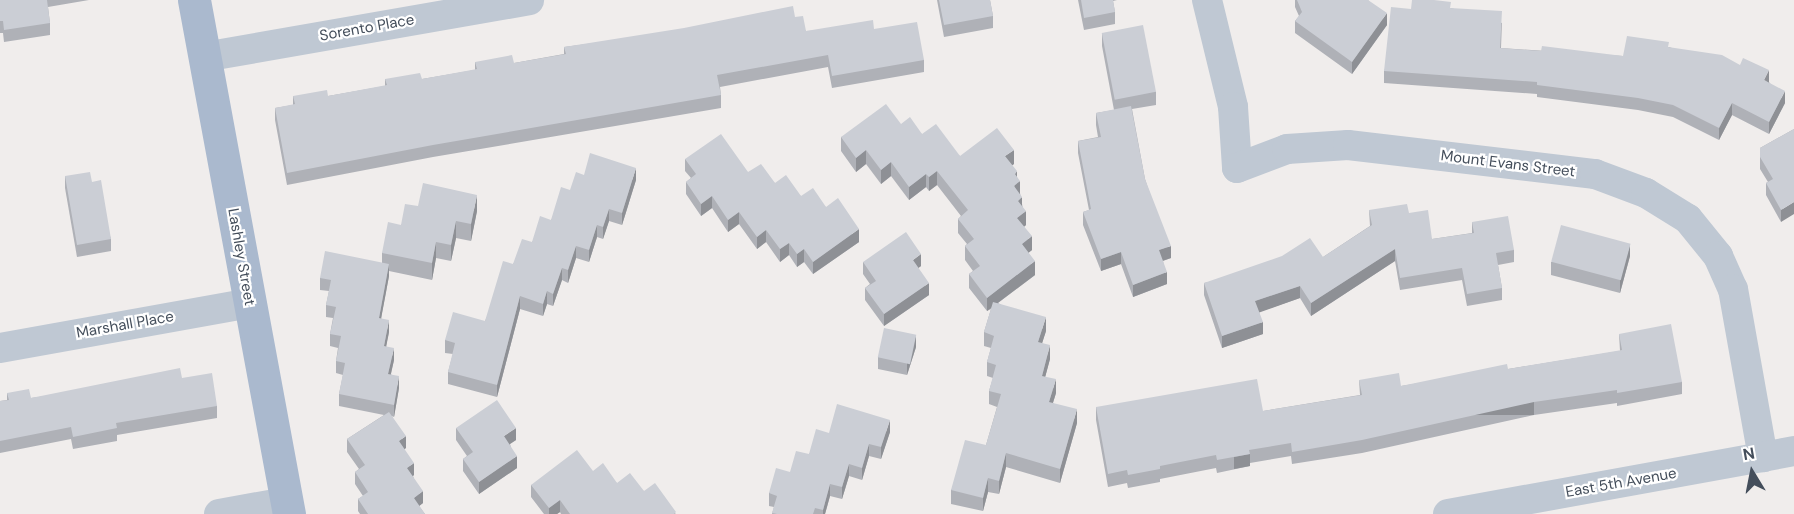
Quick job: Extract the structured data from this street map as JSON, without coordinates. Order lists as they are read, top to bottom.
{
  "streets": {
    "main road": ["Lashley Street"],
    "street": [
      "Sorento Place",
      "Mount Evans Street",
      "Marshall Place",
      "East 5th Avenue"
    ]
  },
  "crossings": [
    ["Sorento Place", "Lashley Street"],
    ["Mount Evans Street", "East 5th Avenue"],
    ["Lashley Street", "Marshall Place"]
  ],
  "north": "top"
}
